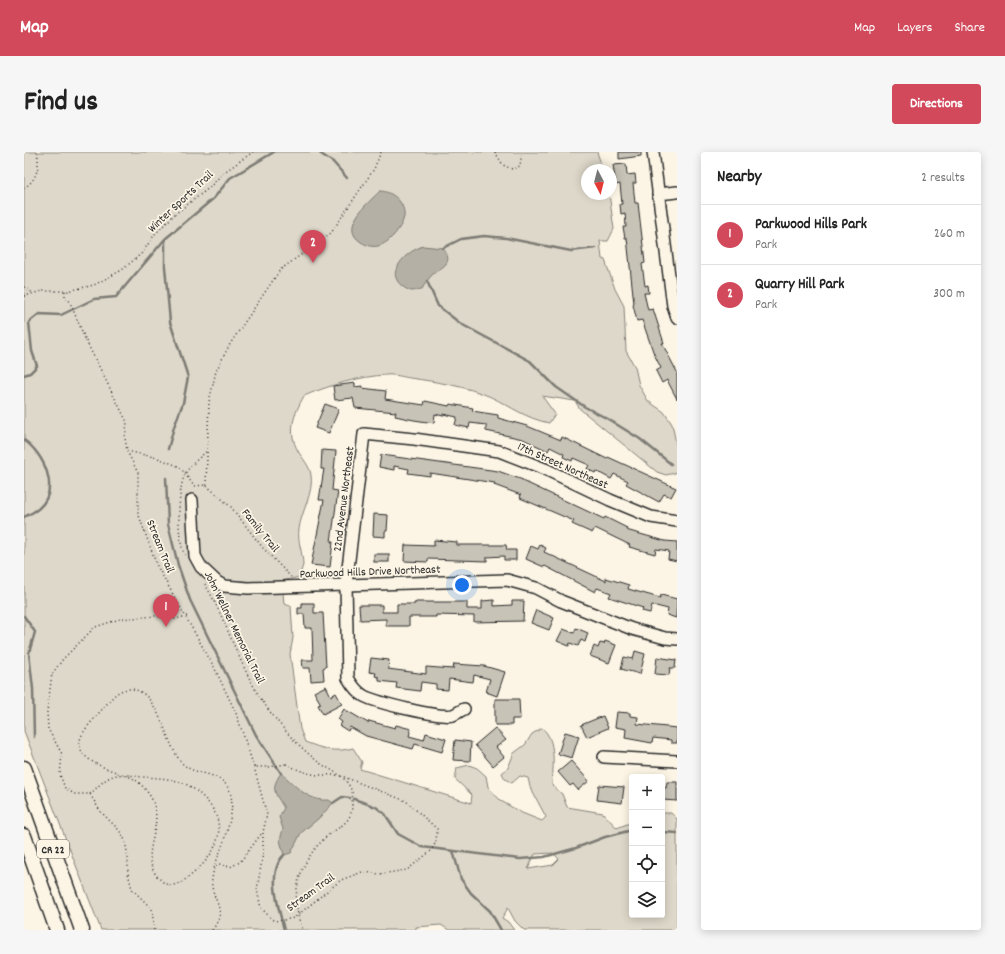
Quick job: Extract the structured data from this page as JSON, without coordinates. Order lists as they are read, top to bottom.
{
  "streets": {
    "main road": ["CR 22"],
    "street": ["17th Street Northeast", "22nd Avenue Northeast", "Parkwood Hills Drive Northeast"],
    "path": [
      "Winter Sports Trail",
      "Family Trail",
      "Stream Trail",
      "John Wellner Memorial Trail"
    ]
  },
  "crossings": [
    ["17th Street Northeast", "22nd Avenue Northeast"],
    ["22nd Avenue Northeast", "Parkwood Hills Drive Northeast"],
    ["Family Trail", "Parkwood Hills Drive Northeast"],
    ["Stream Trail", "John Wellner Memorial Trail"]
  ],
  "north": "bottom",
  "page": {
    "header": "Map",
    "nav": ["Map", "Layers", "Share"],
    "title": "Find us",
    "buttons": "Directions",
    "heading": ["Nearby", "2 results"],
    "list": [
      {
        "mark": "1",
        "name": "Parkwood Hills Park",
        "note": "Park",
        "value": "260 m"
      },
      {
        "mark": "2",
        "name": "Quarry Hill Park",
        "note": "Park",
        "value": "300 m"
      }
    ],
    "pins": ["2", "1"],
    "map_buttons": ["+", "−"]
  }
}
